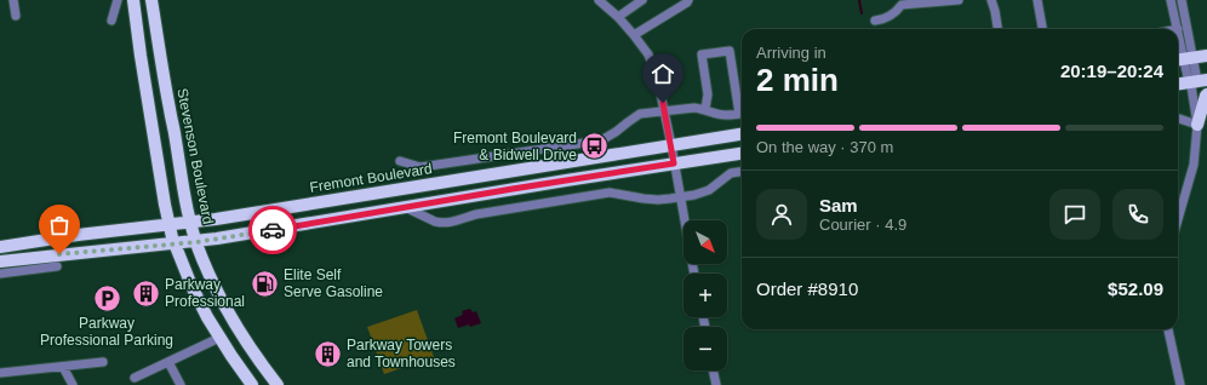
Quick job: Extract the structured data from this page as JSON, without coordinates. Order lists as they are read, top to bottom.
{
  "streets": {
    "main road": ["Stevenson Boulevard", "Fremont Boulevard"]
  },
  "crossings": [
    ["Stevenson Boulevard", "Fremont Boulevard"]
  ],
  "places": {
    "bus stop": ["Fremont Boulevard & Bidwell Drive"],
    "fuel station": ["Elite Self Serve Gasoline"],
    "building": ["Parkway Professional", "Parkway Towers and Townhouses"],
    "parking": ["Parkway Professional Parking"]
  },
  "north": "bottom right",
  "page": {
    "heading": ["2 min", "Arriving in", "20:19–20:24"],
    "panel": [
      "Sam",
      "Courier · 4.9",
      "Order #8910",
      "$52.09"
    ],
    "bar": "On the way · 370 m",
    "map_buttons": ["+", "−"]
  }
}
